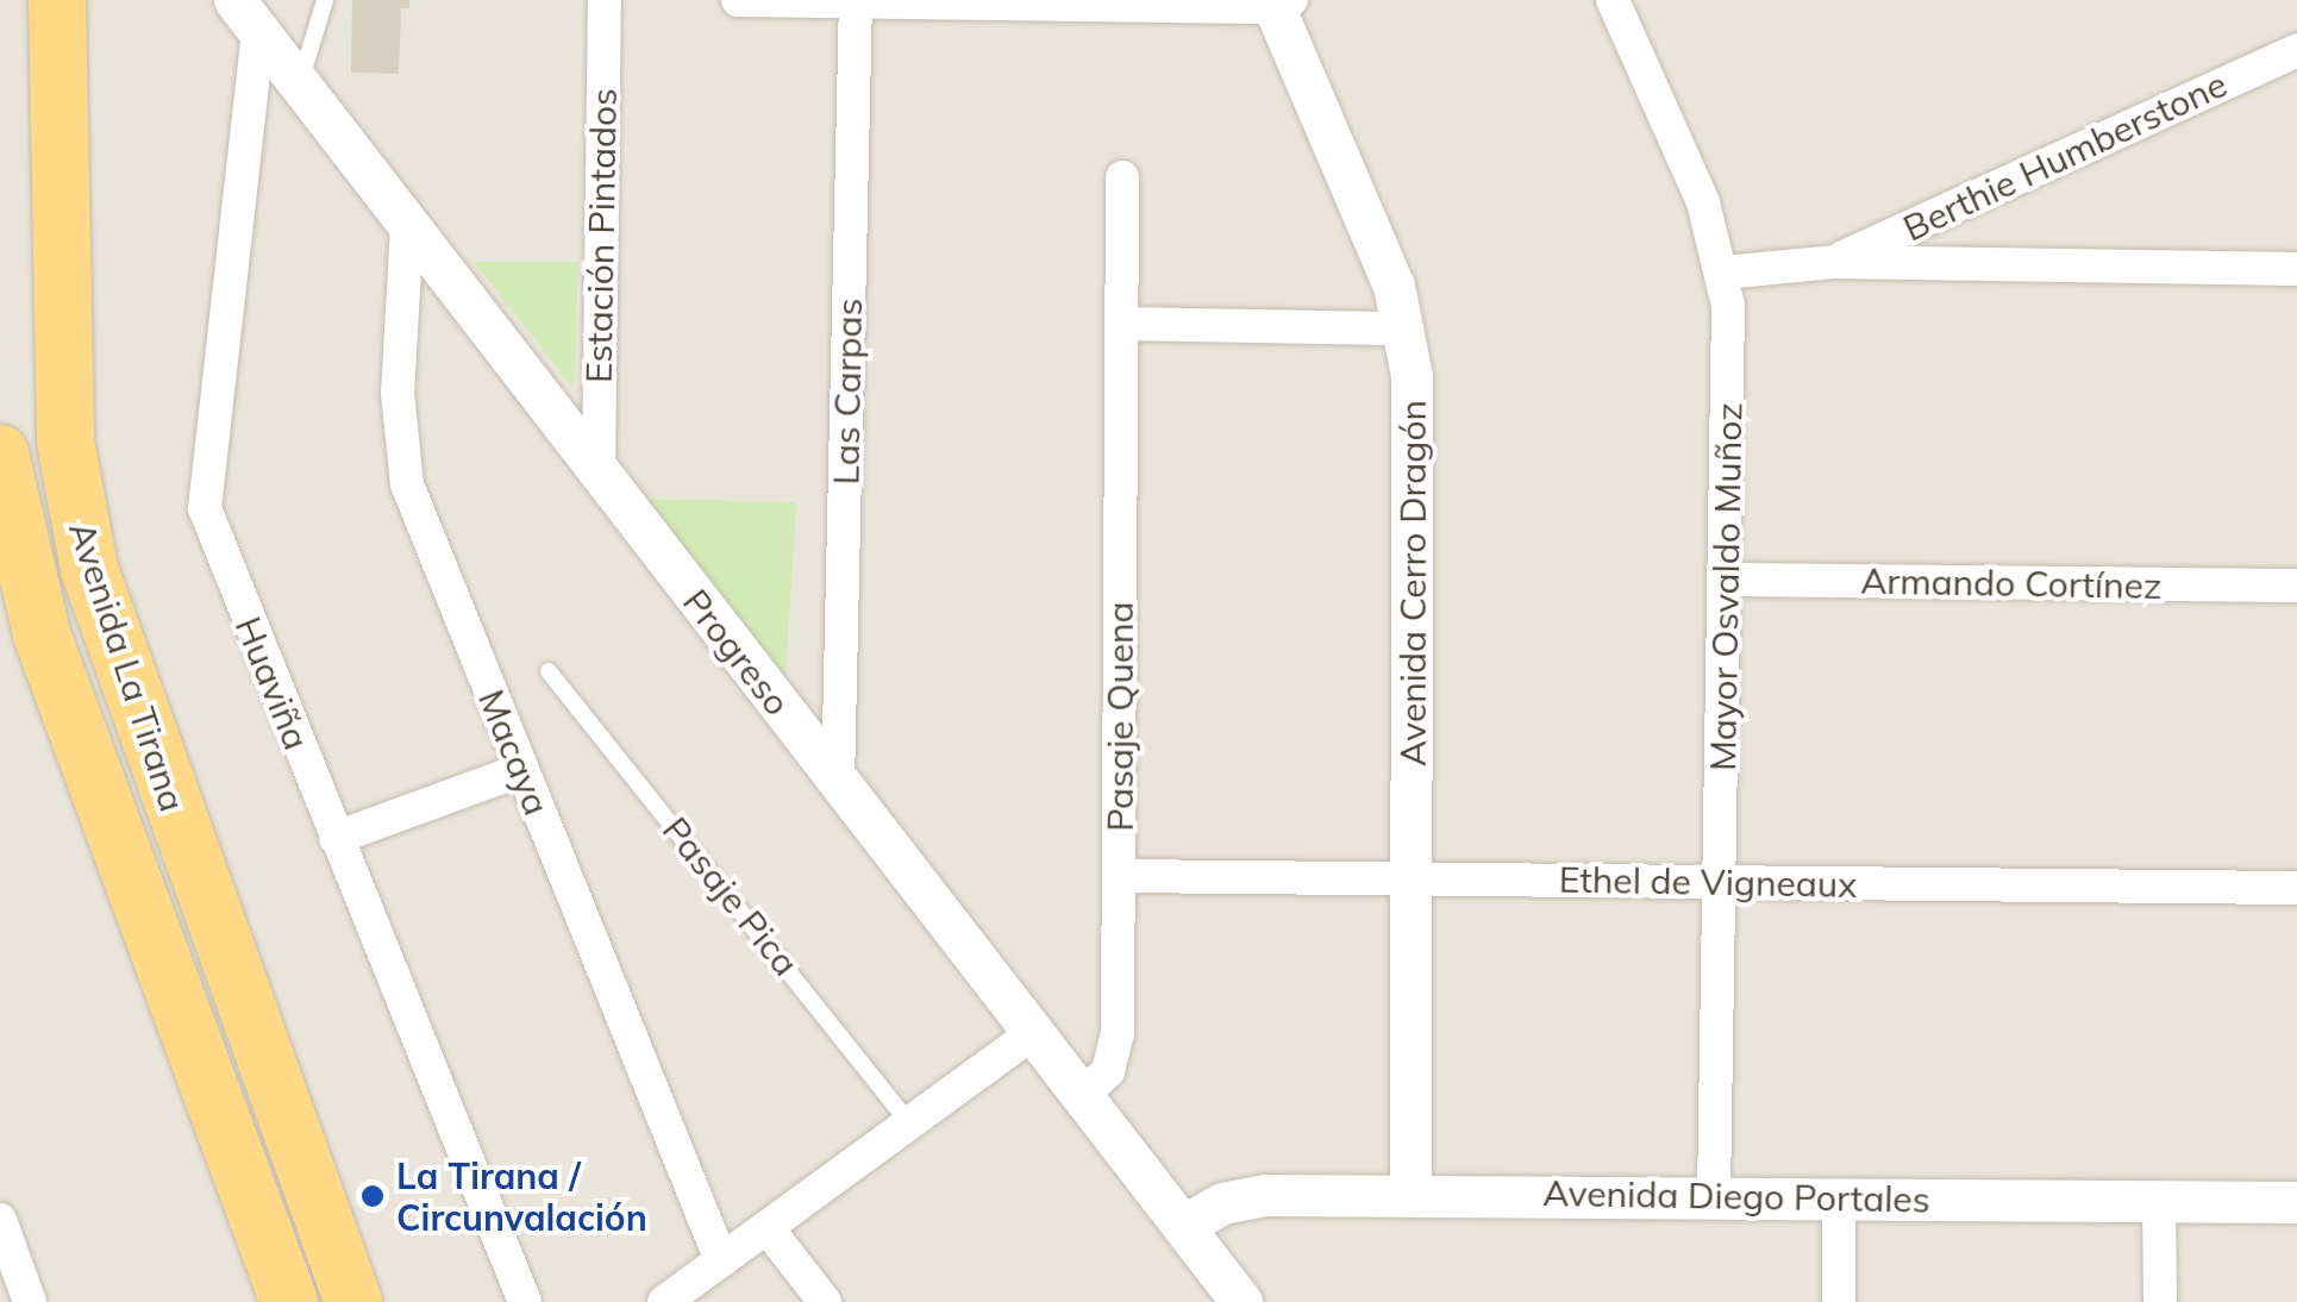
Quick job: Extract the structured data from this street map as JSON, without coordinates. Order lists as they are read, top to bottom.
{
  "streets": {
    "highway": ["Avenida La Tirana"],
    "street": [
      "Berthie Humberstone",
      "Estación Pintados",
      "Las Carpas",
      "Avenida Cerro Dragón",
      "Armando Cortínez",
      "Mayor Osvaldo Muñoz",
      "Progreso",
      "Huaviña",
      "Pasaje Quena",
      "Macaya",
      "Ethel de Vigneaux",
      "Avenida Diego Portales"
    ],
    "lane": ["Pasaje Pica"]
  },
  "crossings": [
    ["Berthie Humberstone", "Mayor Osvaldo Muñoz"],
    ["Estación Pintados", "Progreso"],
    ["Las Carpas", "Progreso"],
    ["Avenida Cerro Dragón", "Ethel de Vigneaux"],
    ["Avenida Cerro Dragón", "Avenida Diego Portales"],
    ["Armando Cortínez", "Mayor Osvaldo Muñoz"],
    ["Mayor Osvaldo Muñoz", "Ethel de Vigneaux"],
    ["Mayor Osvaldo Muñoz", "Avenida Diego Portales"],
    ["Progreso", "Huaviña"],
    ["Progreso", "Pasaje Quena"],
    ["Progreso", "Macaya"],
    ["Progreso", "Avenida Diego Portales"],
    ["Pasaje Quena", "Ethel de Vigneaux"]
  ],
  "places": ["La Tirana / Circunvalación"]
}
